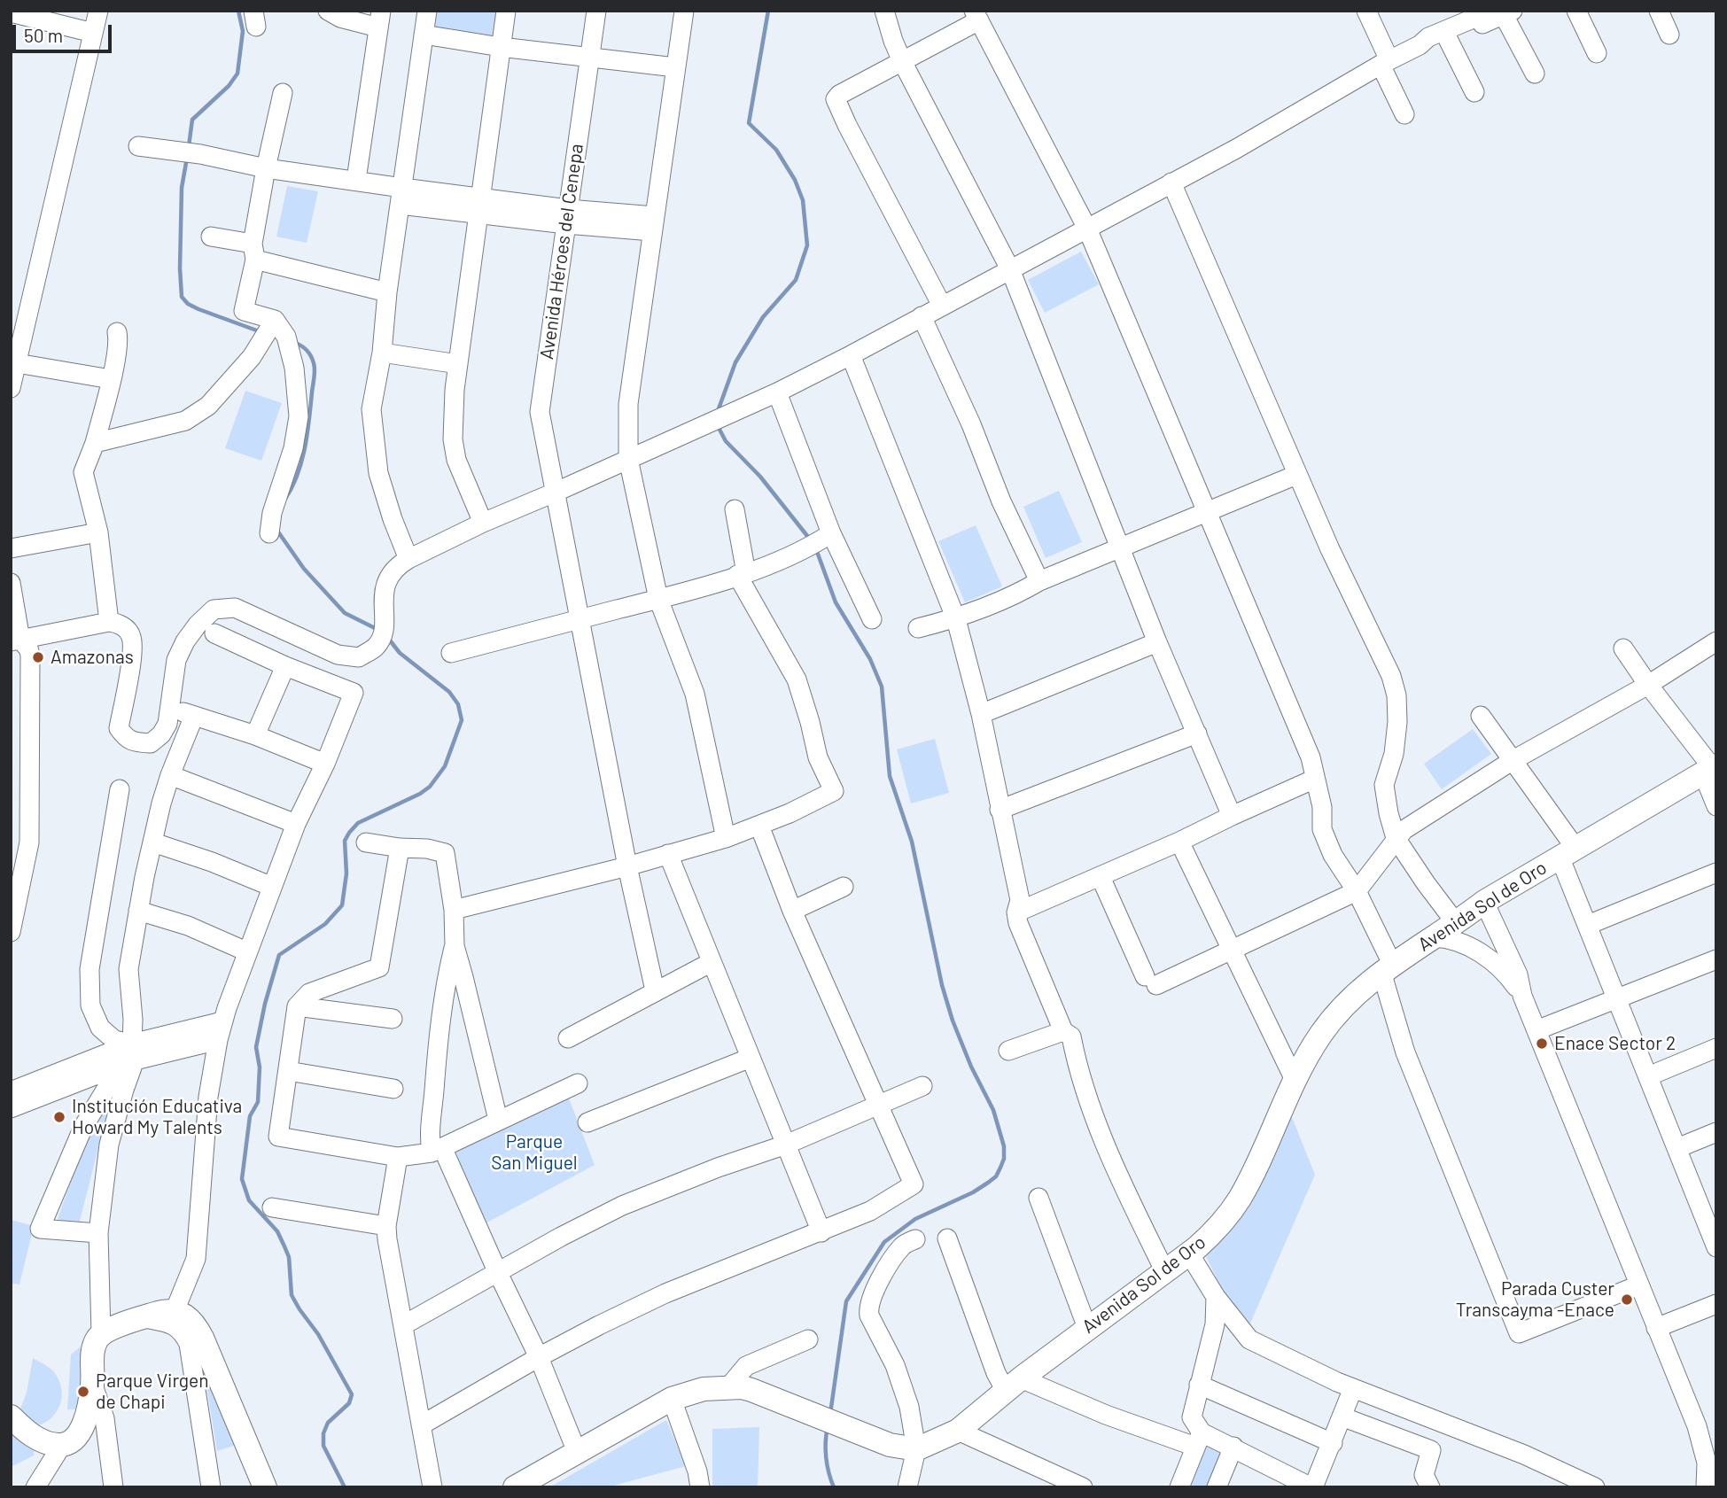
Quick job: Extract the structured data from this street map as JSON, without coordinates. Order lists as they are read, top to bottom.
{
  "streets": {
    "main road": ["Avenida Sol de Oro"],
    "street": ["Avenida Héroes del Cenepa"]
  },
  "parks": ["Parque San Miguel"],
  "places": [
    "Amazonas",
    "Enace Sector 2",
    "Institución Educativa Howard My Talents",
    "Parada Custer Transcayma -Enace",
    "Parque Virgen de Chapi"
  ],
  "scale_bar": "50 m"
}
